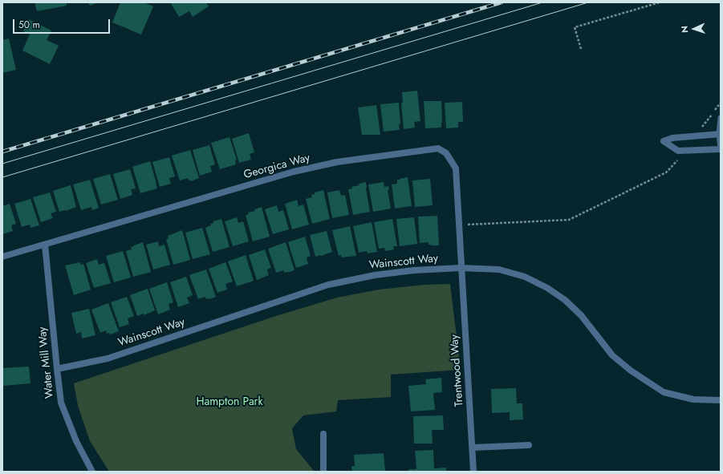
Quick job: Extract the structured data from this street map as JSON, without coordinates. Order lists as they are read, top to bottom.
{
  "streets": {
    "street": [
      "Georgica Way",
      "Wainscott Way",
      "Water Mill Way",
      "Trentwood Way"
    ]
  },
  "crossings": [
    ["Georgica Way", "Wainscott Way"],
    ["Georgica Way", "Water Mill Way"],
    ["Georgica Way", "Trentwood Way"],
    ["Wainscott Way", "Water Mill Way"],
    ["Wainscott Way", "Trentwood Way"]
  ],
  "parks": ["Hampton Park"],
  "scale_bar": "50 m",
  "north": "left"
}
